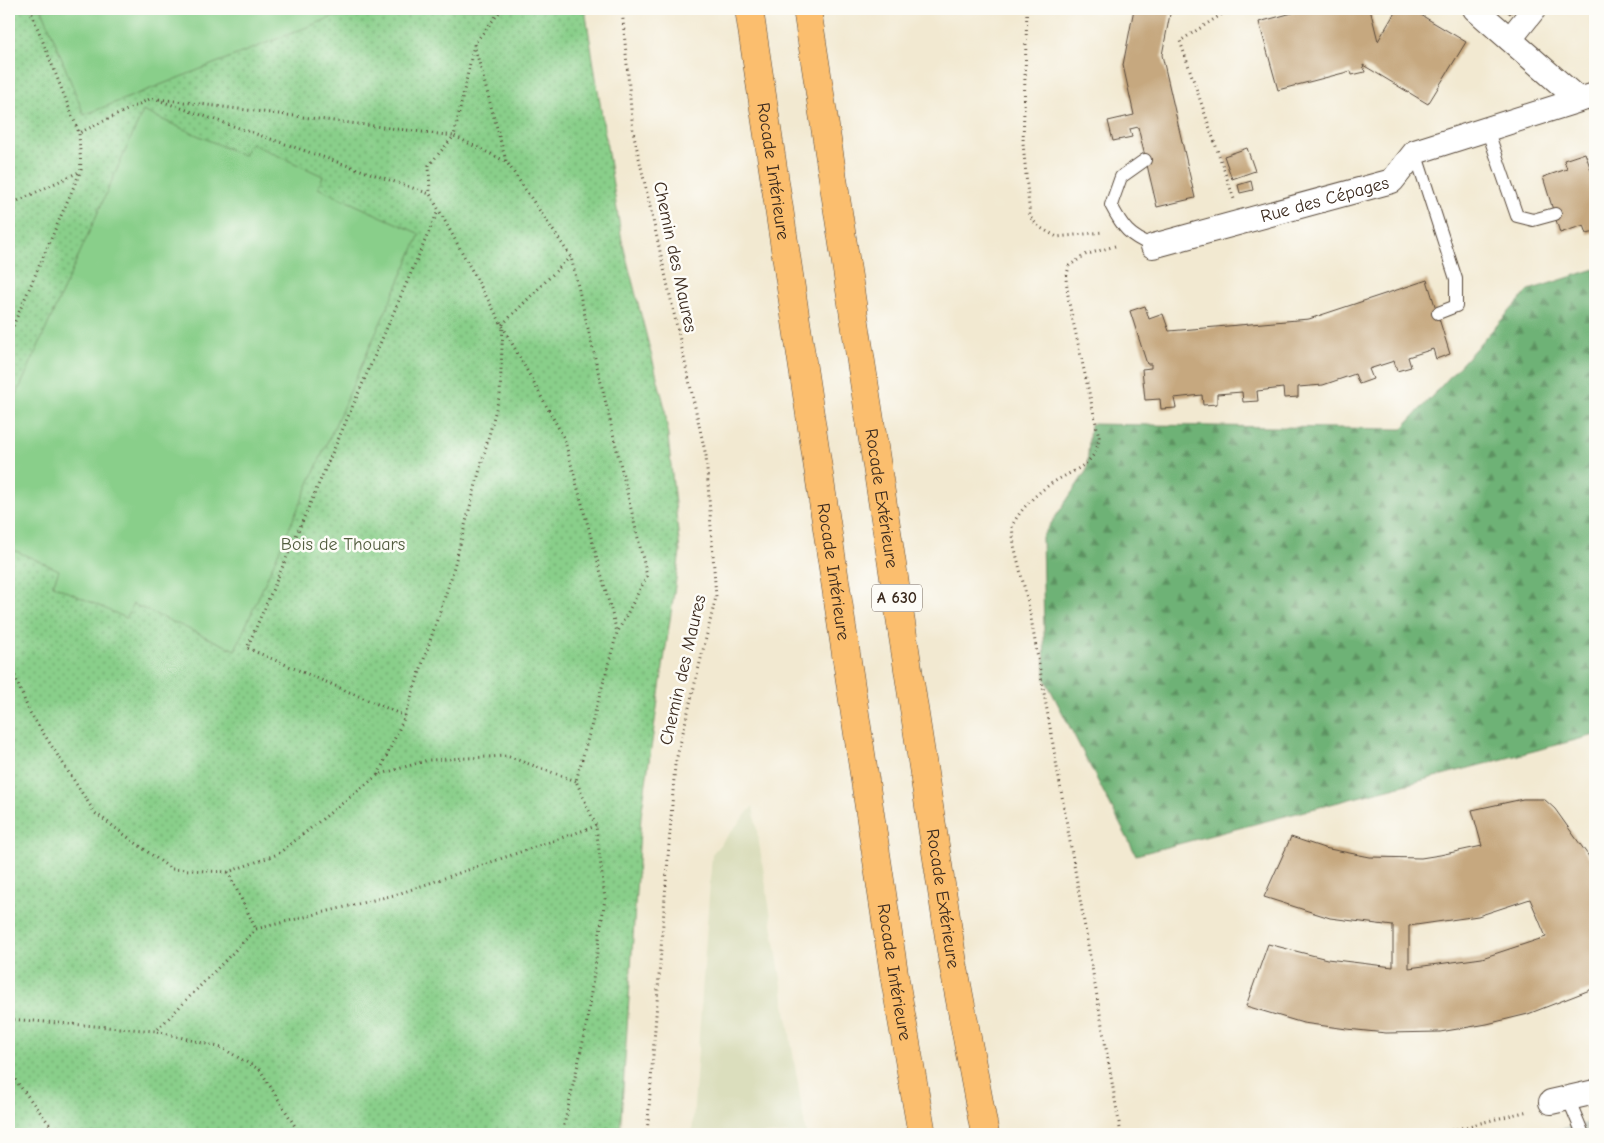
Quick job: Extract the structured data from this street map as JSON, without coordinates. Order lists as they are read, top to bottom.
{
  "streets": {
    "highway": ["Rocade Intérieure", "Rocade Extérieure", "A 630"],
    "street": ["Rue des Cépages"],
    "path": ["Chemin des Maures"]
  },
  "parks": ["Bois de Thouars"]
}
